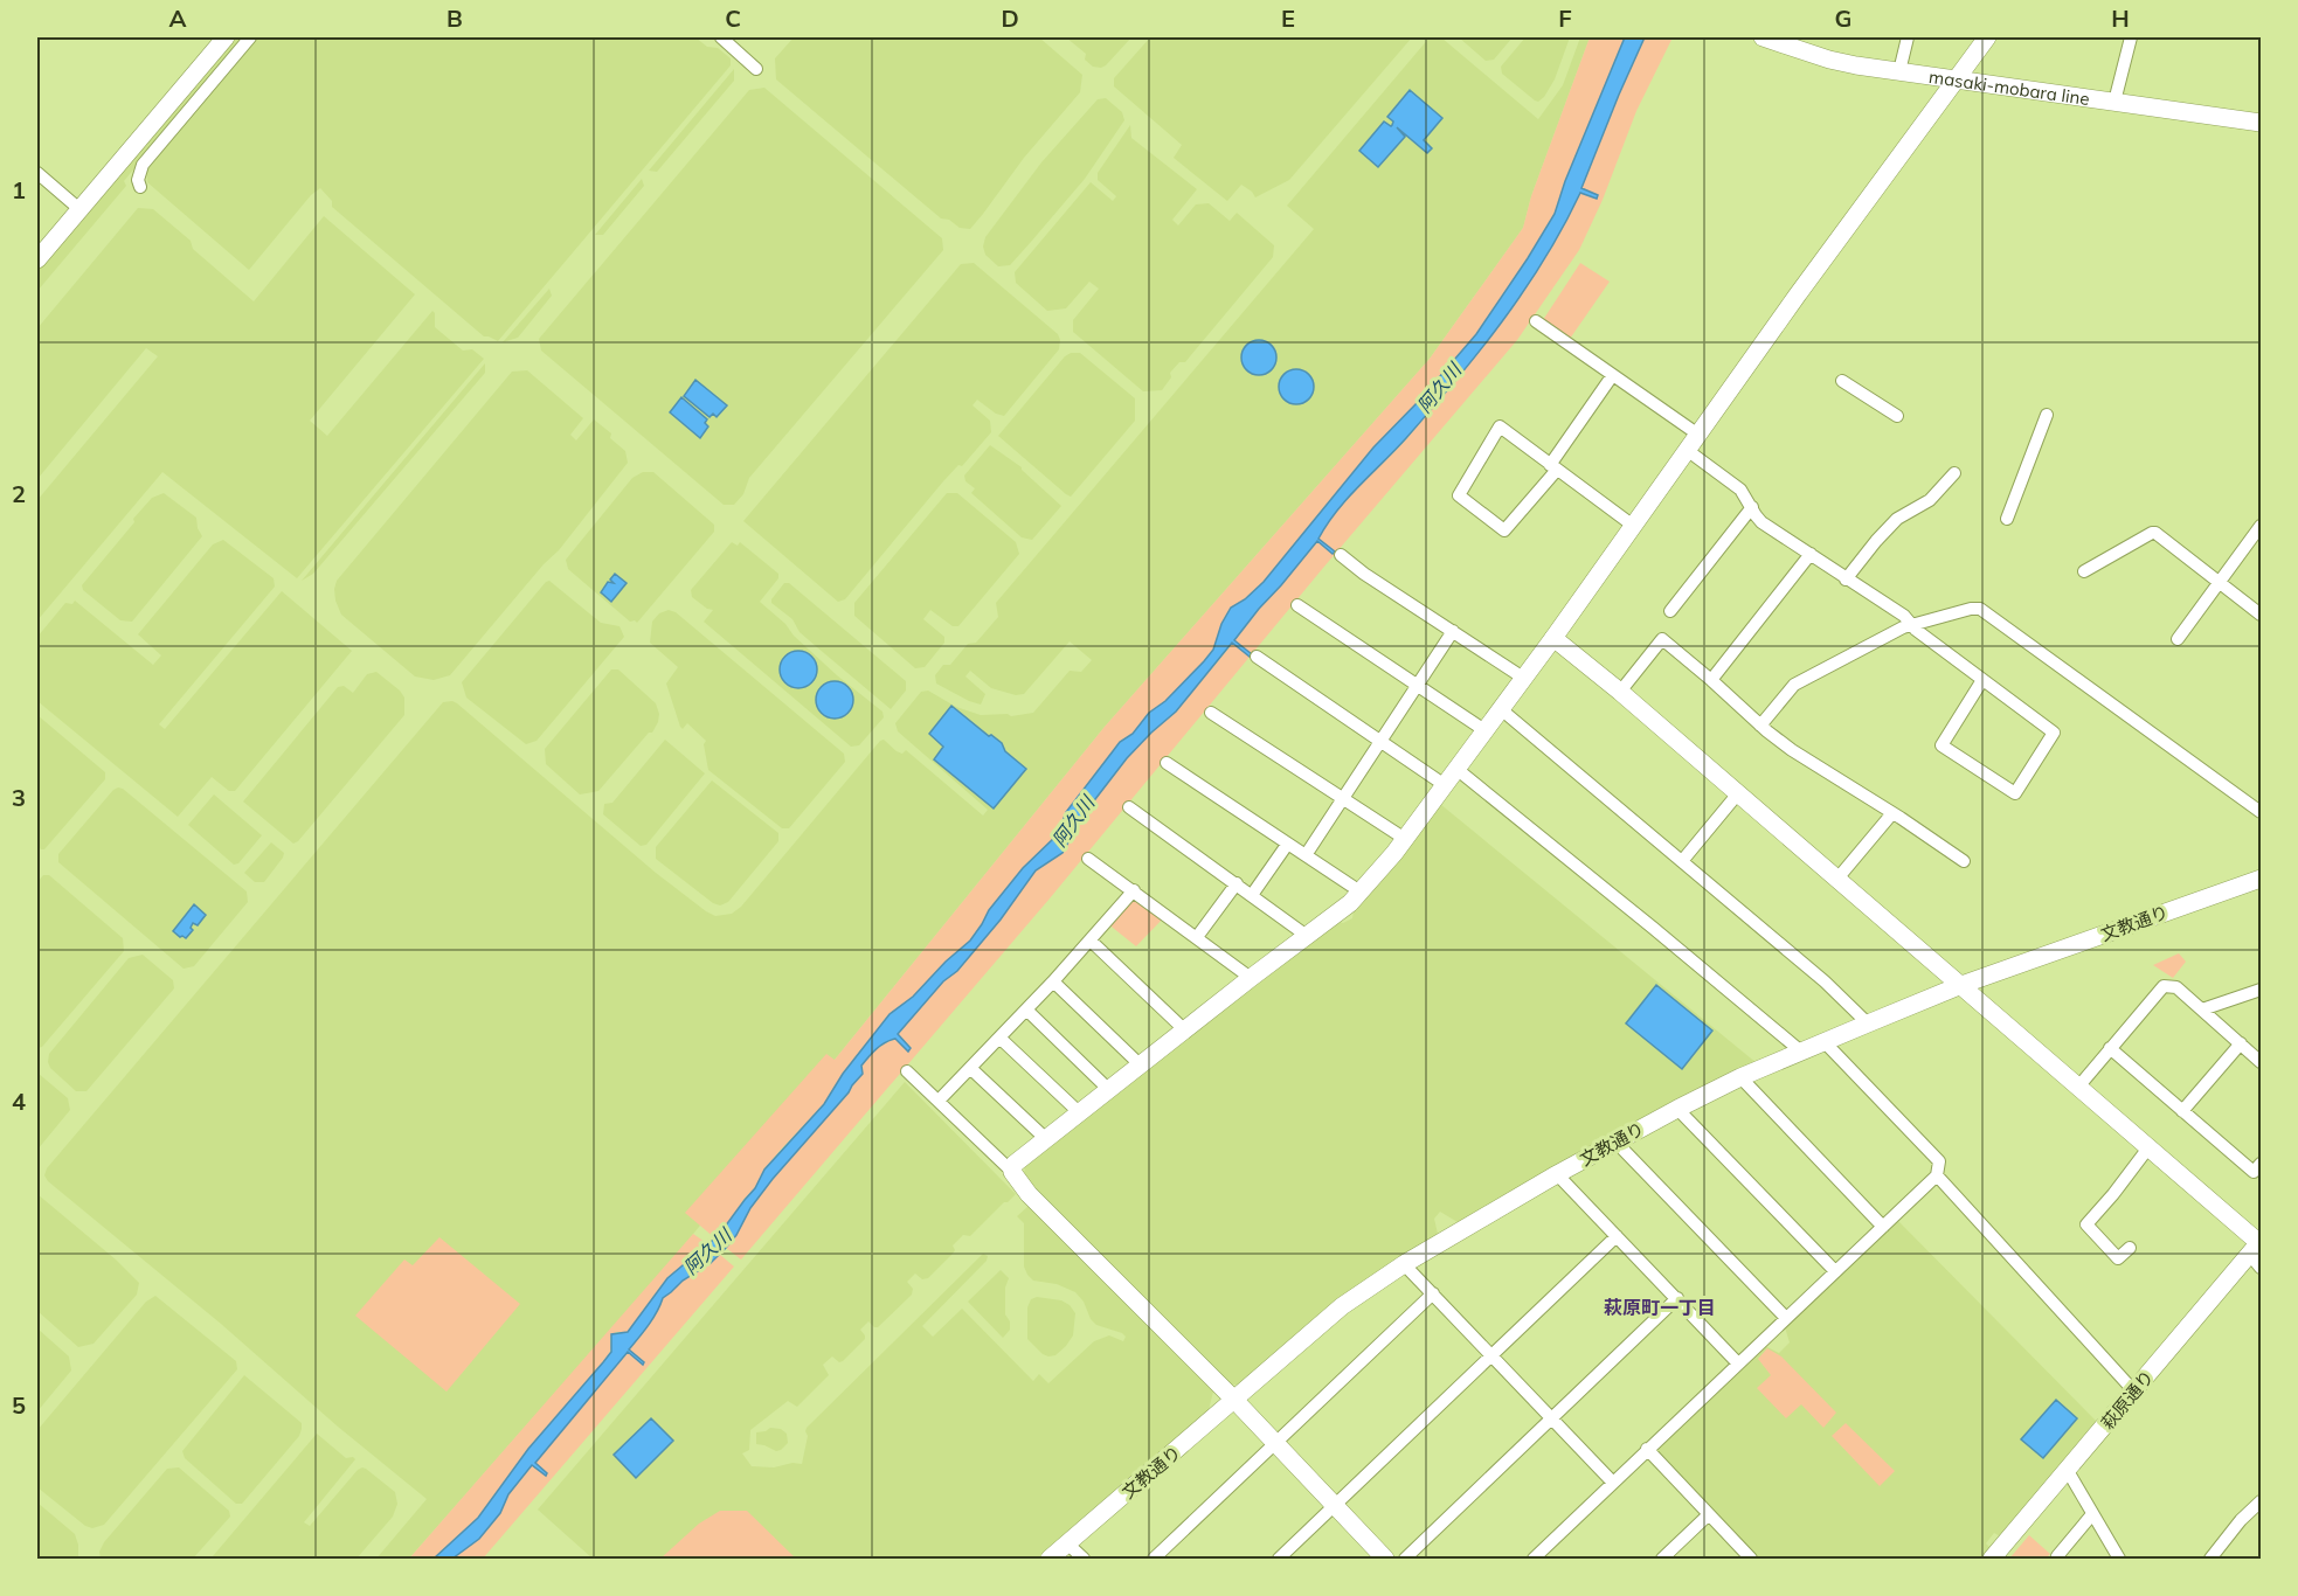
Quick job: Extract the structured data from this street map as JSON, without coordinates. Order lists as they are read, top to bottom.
{
  "streets": {
    "street": ["masaki-mobara line", "文教通り", "萩原通り"]
  },
  "districts": ["萩原町一丁目"],
  "water": ["阿久川"],
  "grid": {
    "columns": [
      "A",
      "B",
      "C",
      "D",
      "E",
      "F",
      "G",
      "H"
    ],
    "rows": [
      "1",
      "2",
      "3",
      "4",
      "5"
    ]
  }
}
